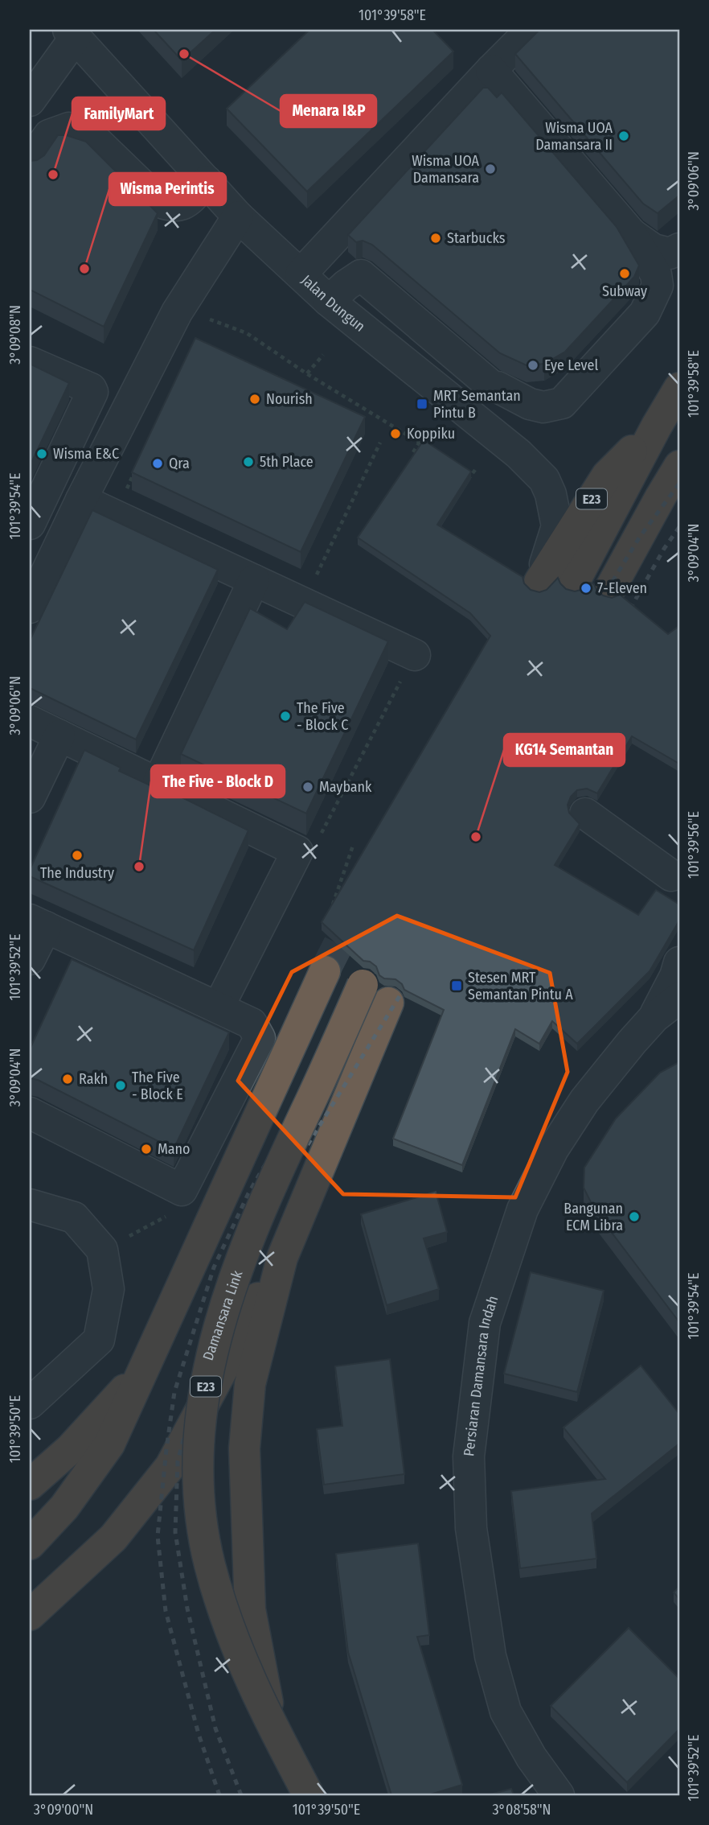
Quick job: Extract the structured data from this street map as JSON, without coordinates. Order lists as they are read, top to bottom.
{
  "streets": {
    "highway": ["E23", "Damansara Link"],
    "street": ["Jalan Dungun", "Persiaran Damansara Indah"]
  },
  "crossings": [
    ["Jalan Dungun", "E23"]
  ],
  "places": {
    "other": [
      "Menara I&P",
      "Wisma UOA Damansara II",
      "Wisma UOA Damansara",
      "FamilyMart",
      "Starbucks",
      "Wisma Perintis",
      "Subway",
      "Eye Level",
      "Nourish",
      "Koppiku",
      "Wisma E&C",
      "5th Place",
      "Qra",
      "7-Eleven",
      "The Five - Block C",
      "Maybank",
      "KG14 Semantan",
      "The Industry",
      "The Five - Block D",
      "Rakh",
      "The Five - Block E",
      "Mano",
      "Bangunan ECM Libra"
    ],
    "transit": ["MRT Semantan Pintu B", "Stesen MRT Semantan Pintu A"]
  },
  "coordinates": [
    "101°39'58\"E",
    "3°09'06\"N",
    "3°09'08\"N",
    "101°39'54\"E",
    "3°09'04\"N",
    "101°39'56\"E",
    "101°39'52\"E",
    "101°39'50\"E",
    "3°09'00\"N",
    "3°08'58\"N"
  ]
}
